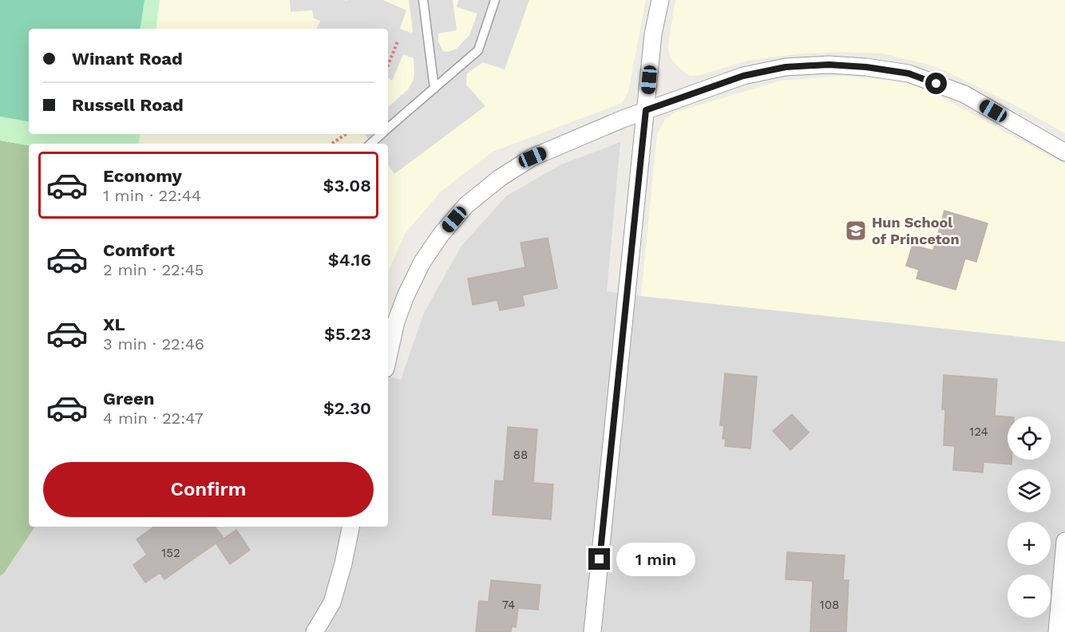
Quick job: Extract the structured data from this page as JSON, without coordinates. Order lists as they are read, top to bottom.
{
  "places": {
    "school or university": ["Hun School of Princeton"]
  },
  "house_numbers": [
    "124",
    "88",
    "152",
    "74",
    "108"
  ],
  "page": {
    "banner": ["Winant Road", "Russell Road"],
    "list": [
      {
        "name": "Economy",
        "note": "1 min · 22:44",
        "value": "$3.08"
      },
      {
        "name": "Comfort",
        "note": "2 min · 22:45",
        "value": "$4.16"
      },
      {
        "name": "XL",
        "note": "3 min · 22:46",
        "value": "$5.23"
      },
      {
        "name": "Green",
        "note": "4 min · 22:47",
        "value": "$2.30"
      }
    ],
    "map_buttons": ["+", "−"],
    "buttons": "Confirm",
    "bubble": "1 min"
  }
}
